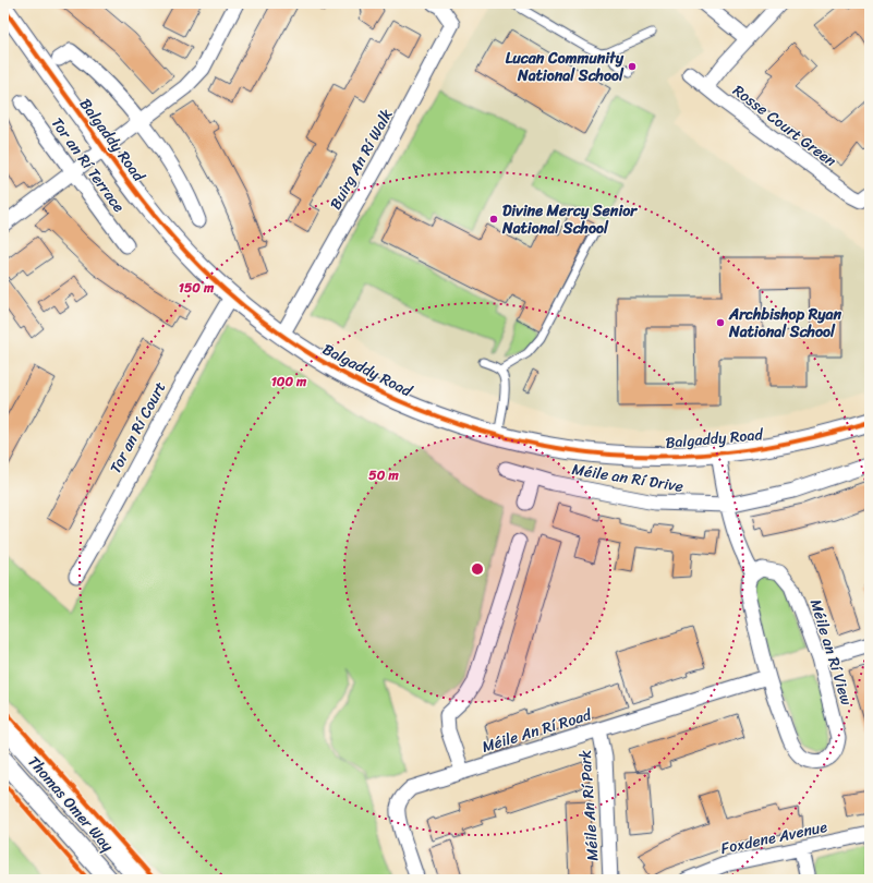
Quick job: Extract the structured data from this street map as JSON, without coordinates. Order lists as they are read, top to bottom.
{
  "streets": {
    "street": [
      "Rosse Court Green",
      "Balgaddy Road",
      "Buirg An Rí Walk",
      "Tor an Rí Terrace",
      "Tor an Rí Court",
      "Méile an Rí Drive",
      "Méile an Rí View",
      "Méile An Rí Road",
      "Thomas Omer Way",
      "Méile An Rí Park",
      "Foxdene Avenue"
    ]
  },
  "crossings": [
    ["Balgaddy Road", "Buirg An Rí Walk"],
    ["Balgaddy Road", "Tor an Rí Court"],
    ["Méile an Rí View", "Méile An Rí Road"],
    ["Méile An Rí Road", "Méile An Rí Park"]
  ],
  "places": ["Lucan Community National School", "Divine Mercy Senior National School", "Archbishop Ryan National School"],
  "rings": ["150 m", "100 m", "50 m"]
}
